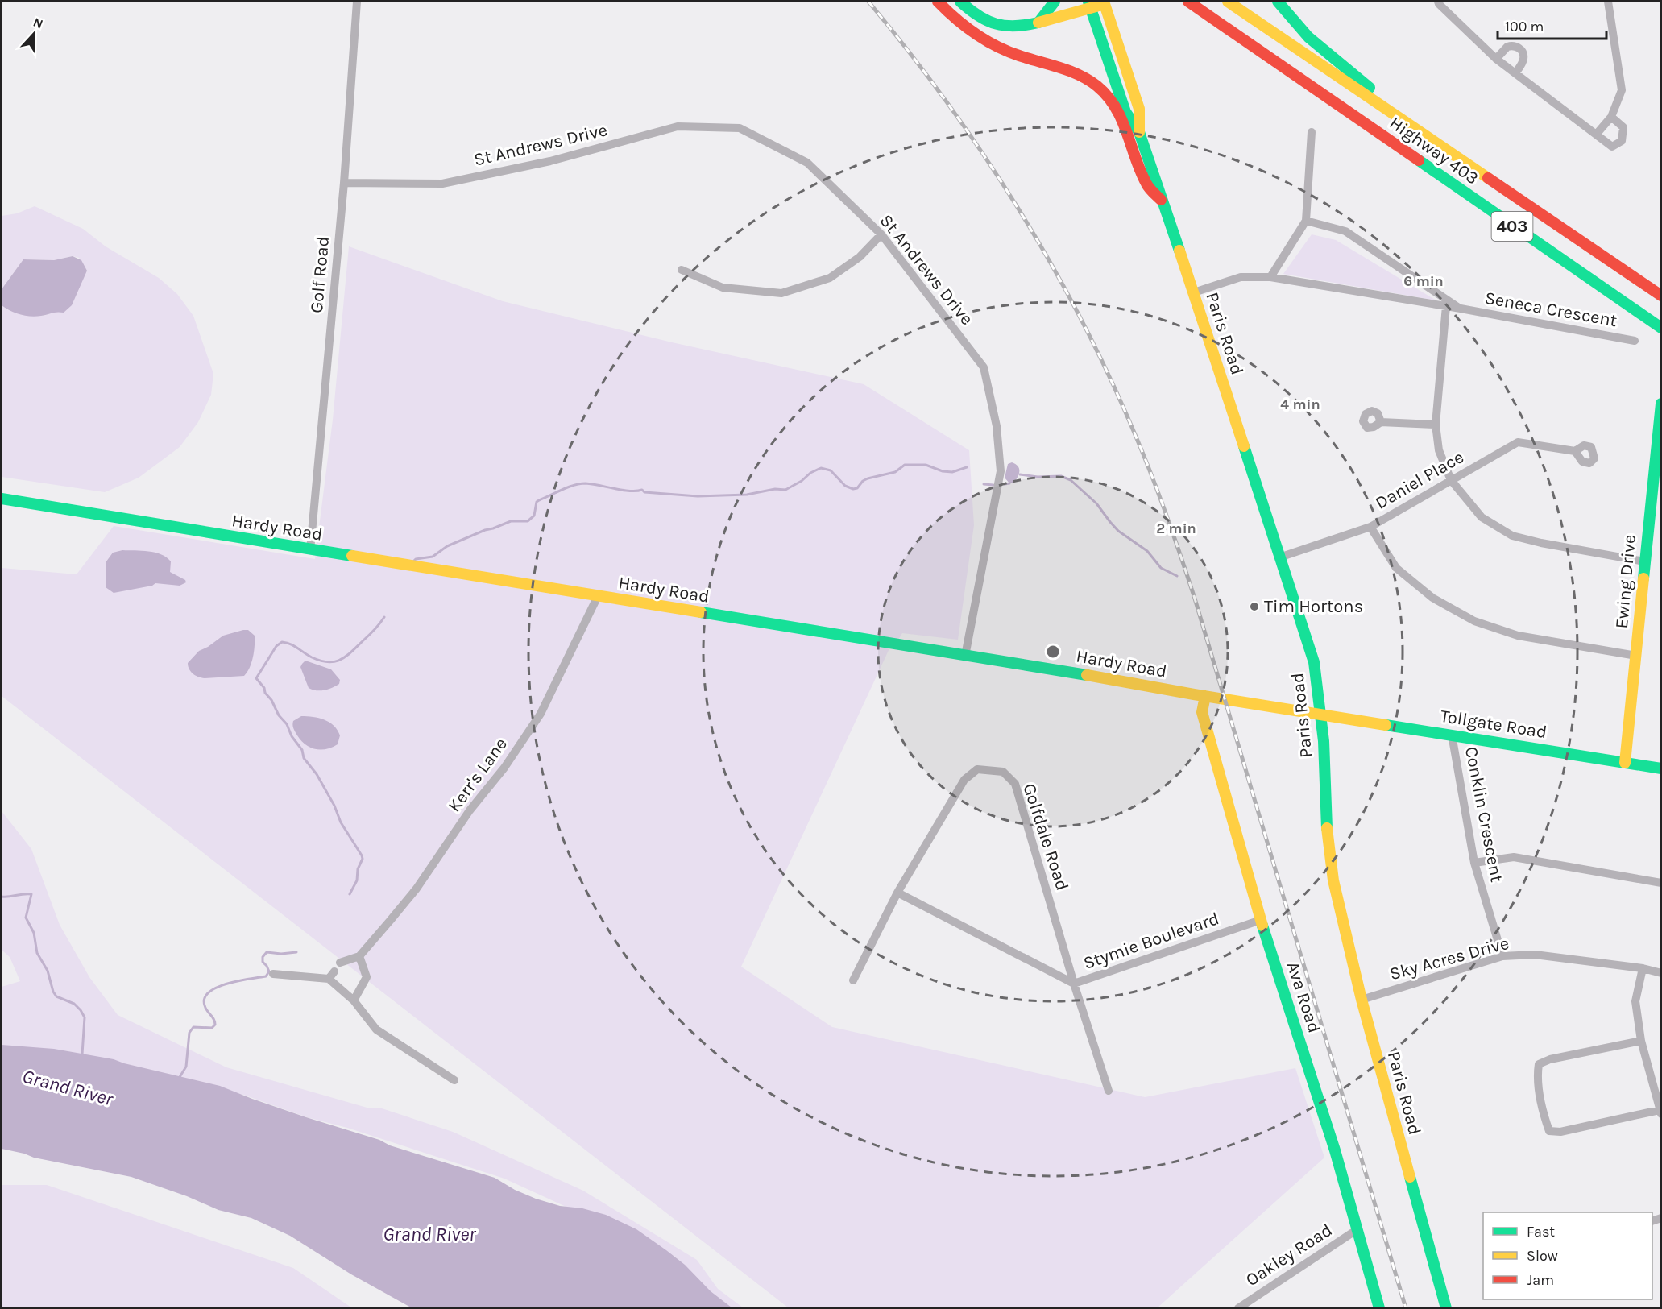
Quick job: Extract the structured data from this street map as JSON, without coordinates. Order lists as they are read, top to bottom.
{
  "streets": {
    "main road": [
      "Highway 403",
      "403",
      "Paris Road",
      "Hardy Road",
      "Ewing Drive",
      "Tollgate Road",
      "Ava Road"
    ],
    "street": [
      "St Andrews Drive",
      "Golf Road",
      "Seneca Crescent",
      "Daniel Place",
      "Kerr's Lane",
      "Conklin Crescent",
      "Golfdale Road",
      "Stymie Boulevard",
      "Sky Acres Drive",
      "Oakley Road"
    ]
  },
  "crossings": [
    ["St Andrews Drive", "Golf Road"],
    ["St Andrews Drive", "Hardy Road"],
    ["Golf Road", "Hardy Road"],
    ["Seneca Crescent", "Paris Road"],
    ["Paris Road", "Daniel Place"],
    ["Paris Road", "Hardy Road"],
    ["Paris Road", "Tollgate Road"],
    ["Paris Road", "Sky Acres Drive"],
    ["Hardy Road", "Tollgate Road"],
    ["Hardy Road", "Kerr's Lane"],
    ["Hardy Road", "Ava Road"],
    ["Ewing Drive", "Tollgate Road"],
    ["Tollgate Road", "Conklin Crescent"],
    ["Conklin Crescent", "Sky Acres Drive"],
    ["Golfdale Road", "Stymie Boulevard"],
    ["Stymie Boulevard", "Ava Road"],
    ["Ava Road", "Oakley Road"]
  ],
  "water": ["Grand River"],
  "places": ["Tim Hortons"],
  "legend": ["Fast", "Slow", "Jam"],
  "scale_bar": "100 m",
  "north": "top",
  "rings": ["6 min", "4 min", "2 min"]
}
